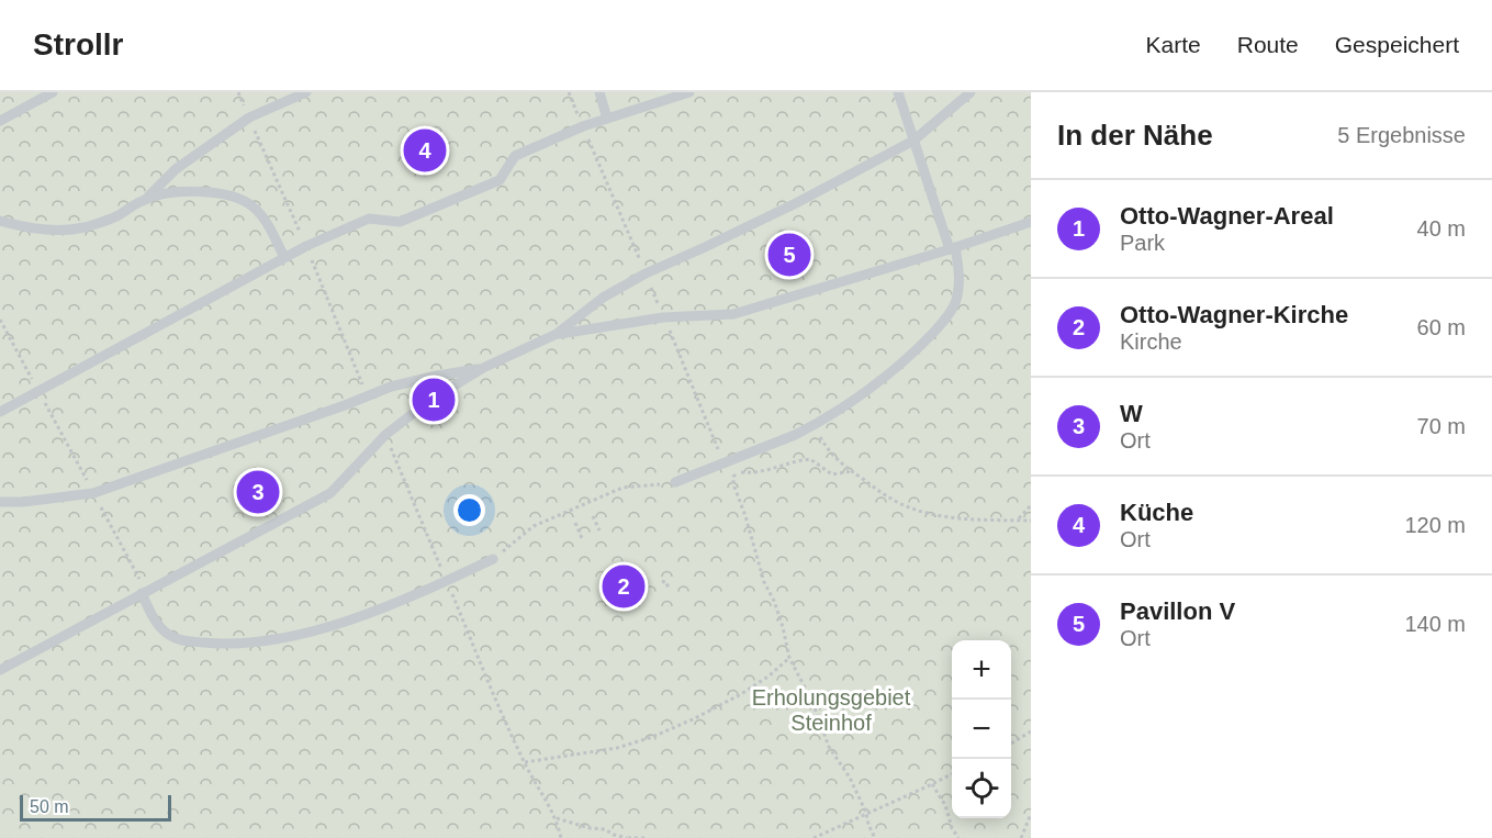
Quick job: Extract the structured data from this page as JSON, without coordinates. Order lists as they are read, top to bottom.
{
  "parks": ["Erholungsgebiet Steinhof"],
  "scale_bar": "50 m",
  "page": {
    "header": "Strollr",
    "nav": ["Karte", "Route", "Gespeichert"],
    "heading": ["In der Nähe", "5 Ergebnisse"],
    "pins": [
      "4",
      "5",
      "1",
      "3",
      "2"
    ],
    "list": [
      {
        "mark": "1",
        "name": "Otto-Wagner-Areal",
        "note": "Park",
        "value": "40 m"
      },
      {
        "mark": "2",
        "name": "Otto-Wagner-Kirche",
        "note": "Kirche",
        "value": "60 m"
      },
      {
        "mark": "3",
        "name": "W",
        "note": "Ort",
        "value": "70 m"
      },
      {
        "mark": "4",
        "name": "Küche",
        "note": "Ort",
        "value": "120 m"
      },
      {
        "mark": "5",
        "name": "Pavillon V",
        "note": "Ort",
        "value": "140 m"
      }
    ],
    "map_buttons": ["+", "−"],
    "scale": "50 m"
  }
}
